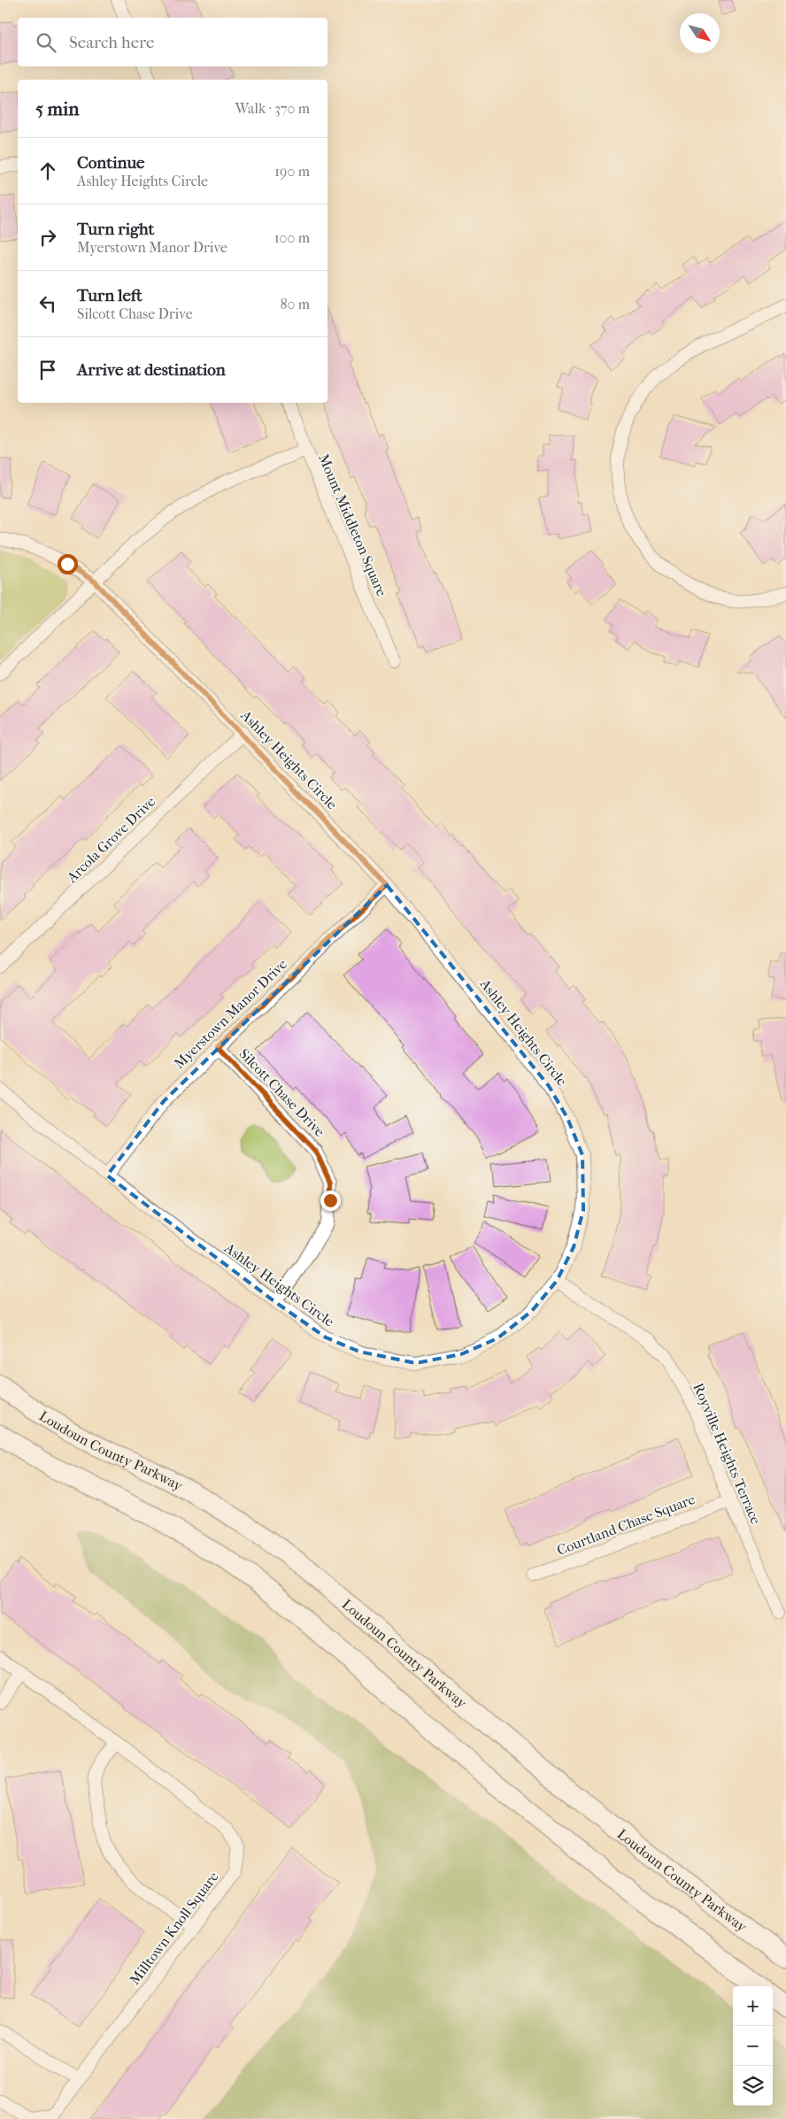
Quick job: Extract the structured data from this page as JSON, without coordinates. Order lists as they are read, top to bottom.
{
  "streets": {
    "main road": ["Loudoun County Parkway"],
    "street": [
      "Mount Middleton Square",
      "Ashley Heights Circle",
      "Arcola Grove Drive",
      "Myerstown Manor Drive",
      "Silcott Chase Drive",
      "Royville Heights Terrace",
      "Courtland Chase Square",
      "Milltown Knoll Square"
    ]
  },
  "crossings": [
    ["Ashley Heights Circle", "Arcola Grove Drive"],
    ["Ashley Heights Circle", "Myerstown Manor Drive"],
    ["Ashley Heights Circle", "Silcott Chase Drive"],
    ["Ashley Heights Circle", "Royville Heights Terrace"],
    ["Myerstown Manor Drive", "Silcott Chase Drive"],
    ["Royville Heights Terrace", "Courtland Chase Square"]
  ],
  "north": "bottom right",
  "page": {
    "search": "Search here",
    "heading": ["5 min", "Walk · 370 m"],
    "list": [
      ["Continue", "Ashley Heights Circle", "190 m"],
      ["Turn right", "Myerstown Manor Drive", "100 m"],
      ["Turn left", "Silcott Chase Drive", "80 m"],
      "Arrive at destination"
    ],
    "map_buttons": ["+", "−"]
  }
}
